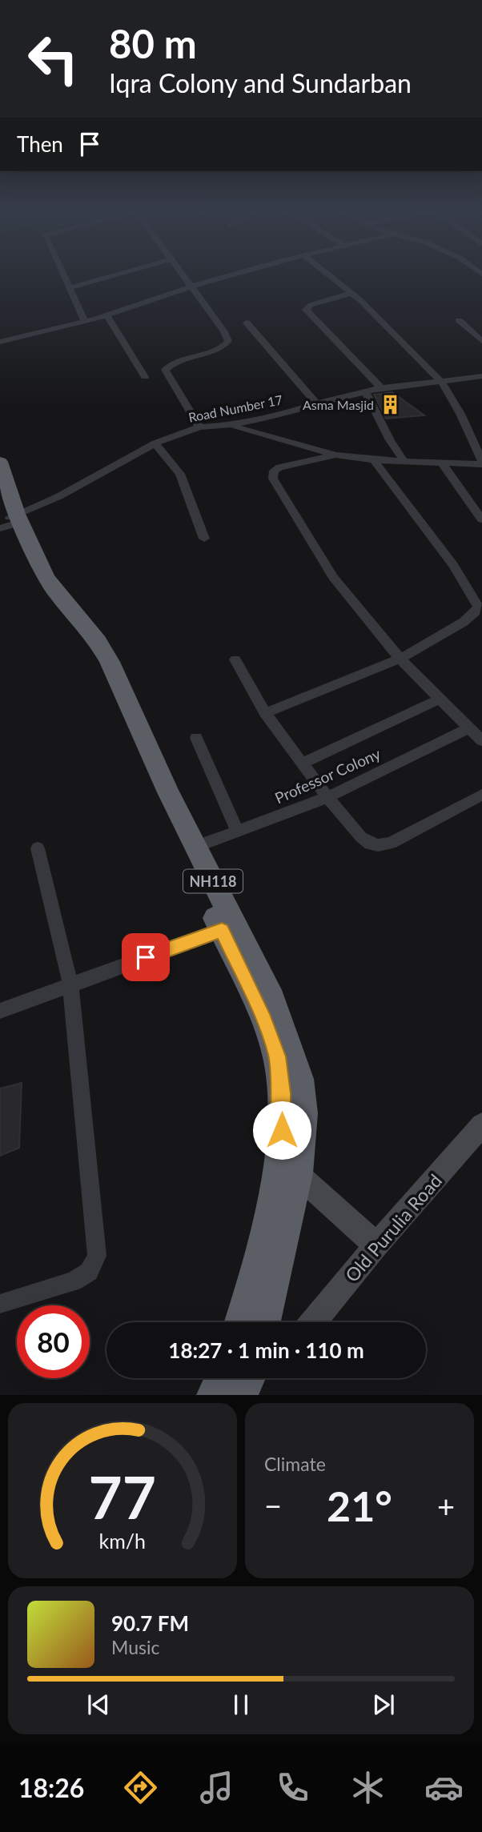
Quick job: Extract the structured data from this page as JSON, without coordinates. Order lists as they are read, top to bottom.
{
  "streets": {
    "highway": ["NH118"],
    "main road": ["Old Purulia Road"],
    "street": ["Road Number 17", "Professor Colony"]
  },
  "crossings": [
    ["Road Number 17", "NH118"],
    ["Professor Colony", "NH118"]
  ],
  "places": {
    "building": ["Asma Masjid"]
  },
  "page": {
    "turn": ["80 m", "Iqra Colony and Sundarban"],
    "then": "Then",
    "limit": "80",
    "trip": "18:27 · 1 min · 110 m",
    "tile": "Climate",
    "heat": ["−", "21°", "+"],
    "song": ["90.7 FM", "Music"],
    "tabs": "18:26",
    "gauge": ["77", "km/h"]
  }
}
